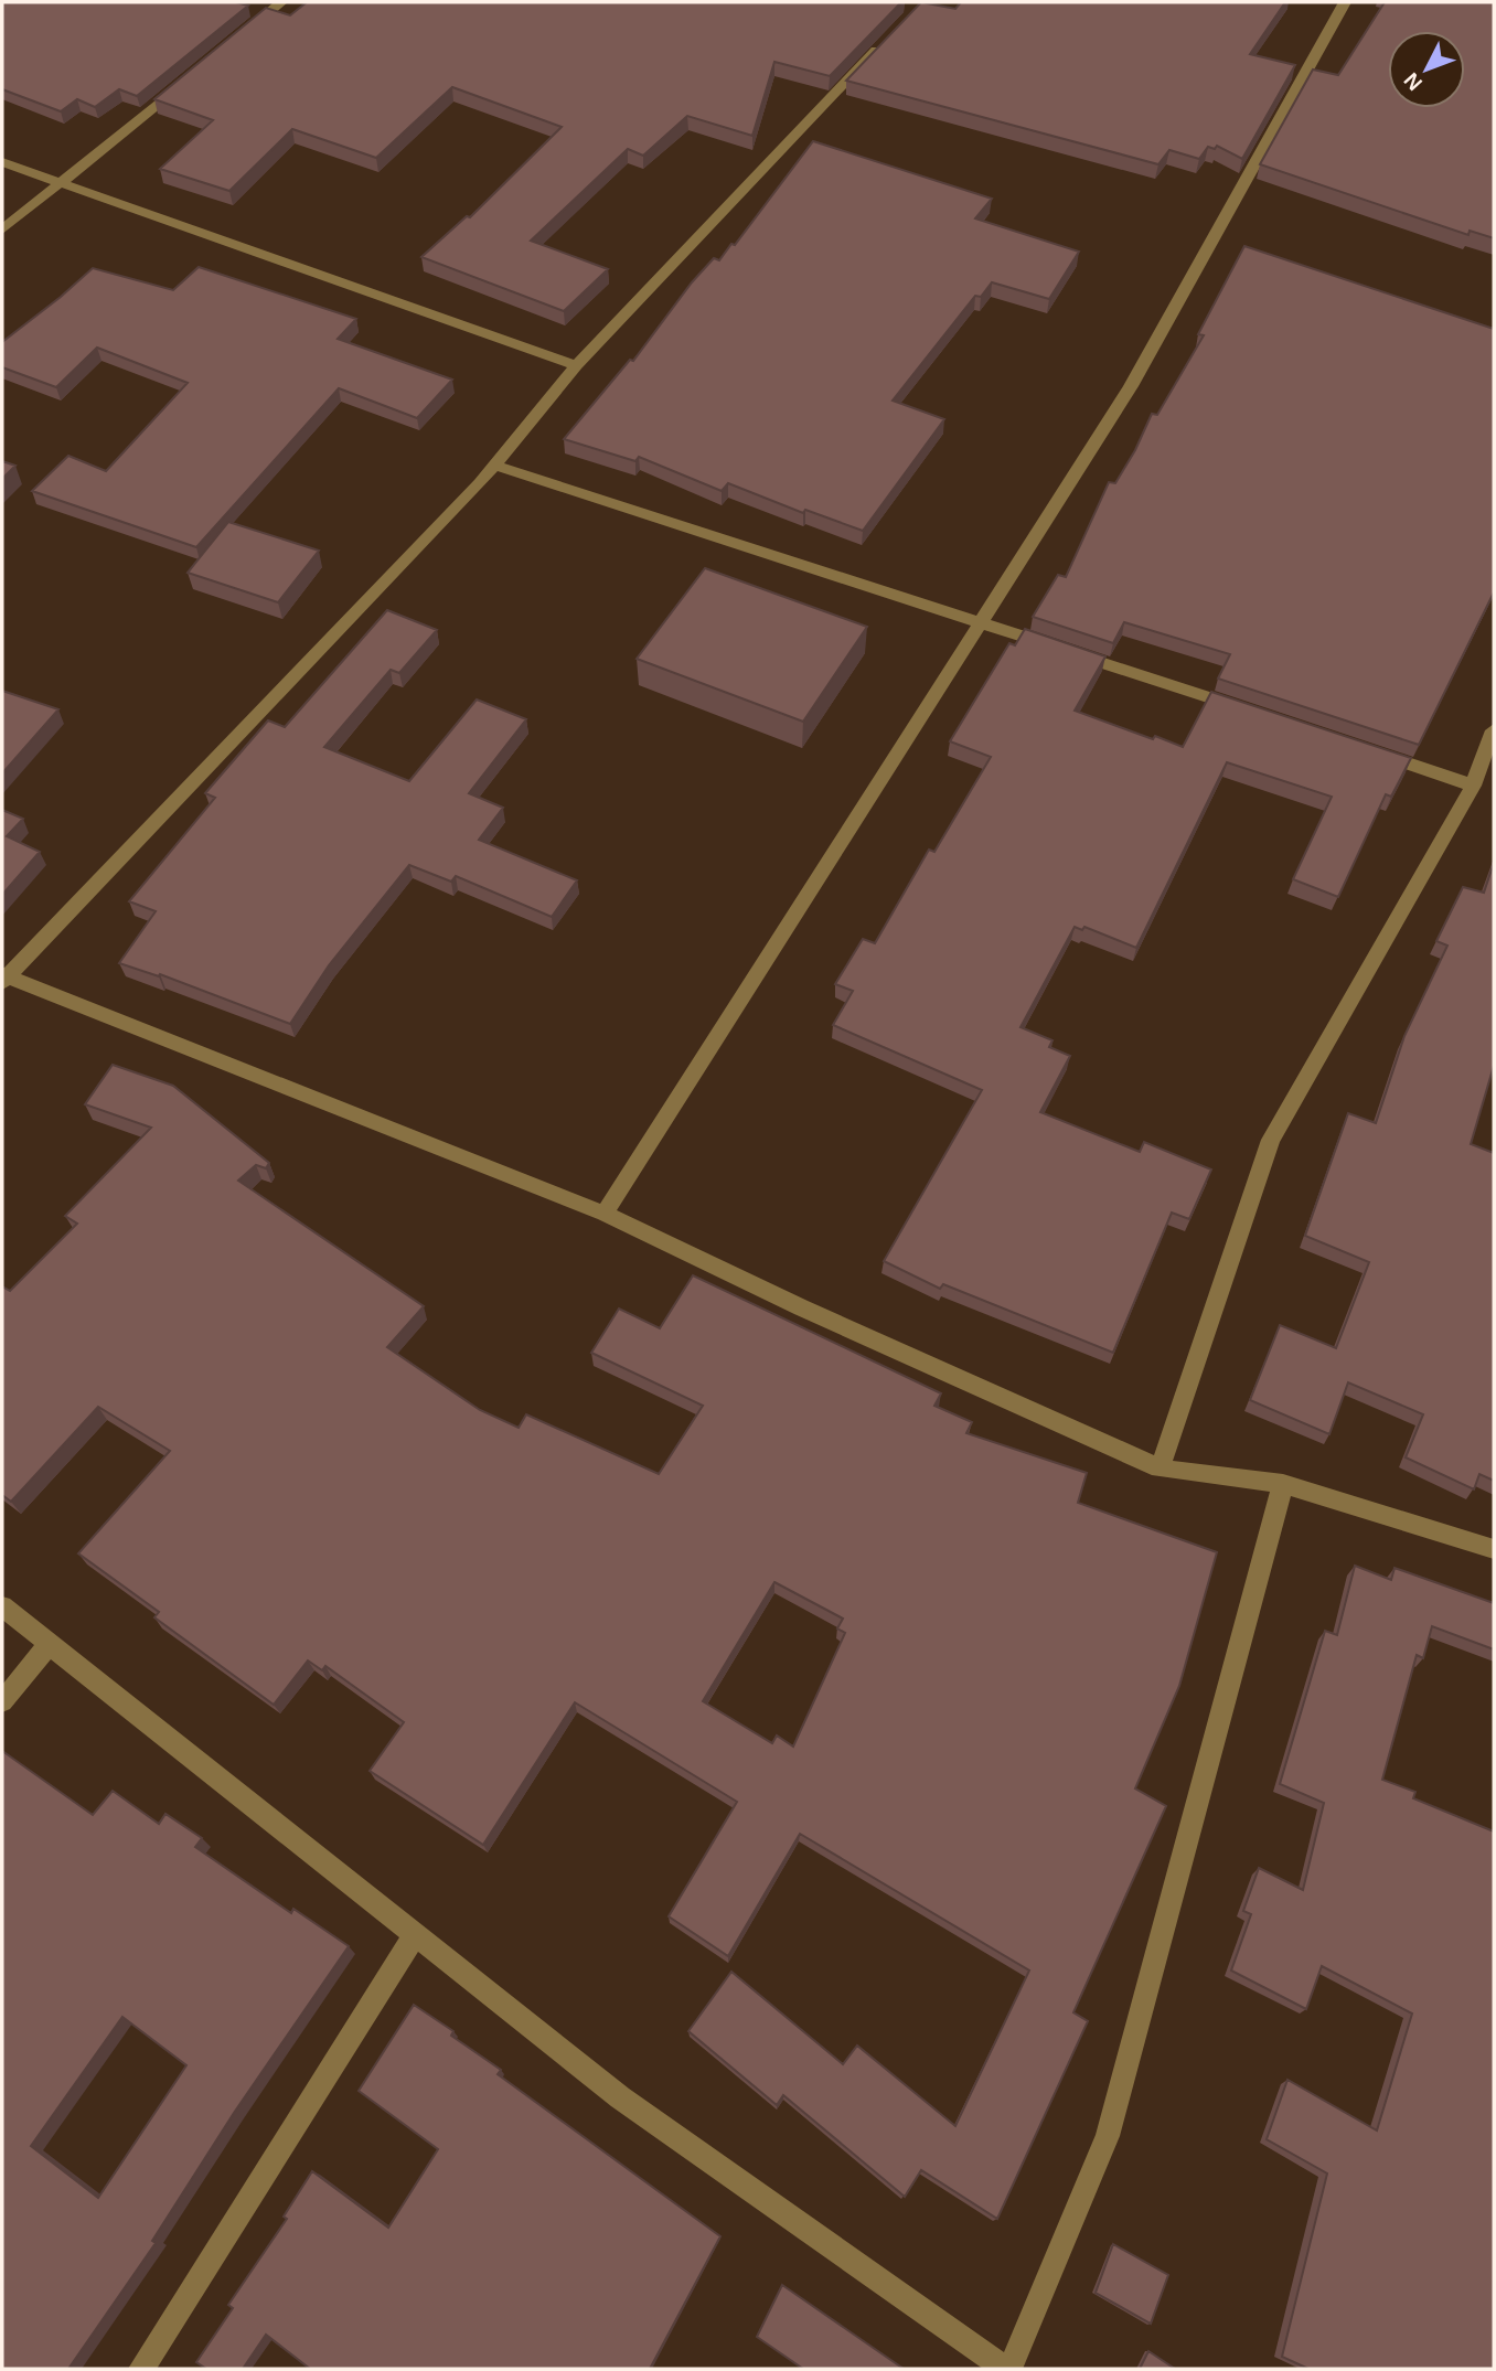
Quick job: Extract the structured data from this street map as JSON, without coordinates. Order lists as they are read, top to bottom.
{
  "north": "bottom left"
}
